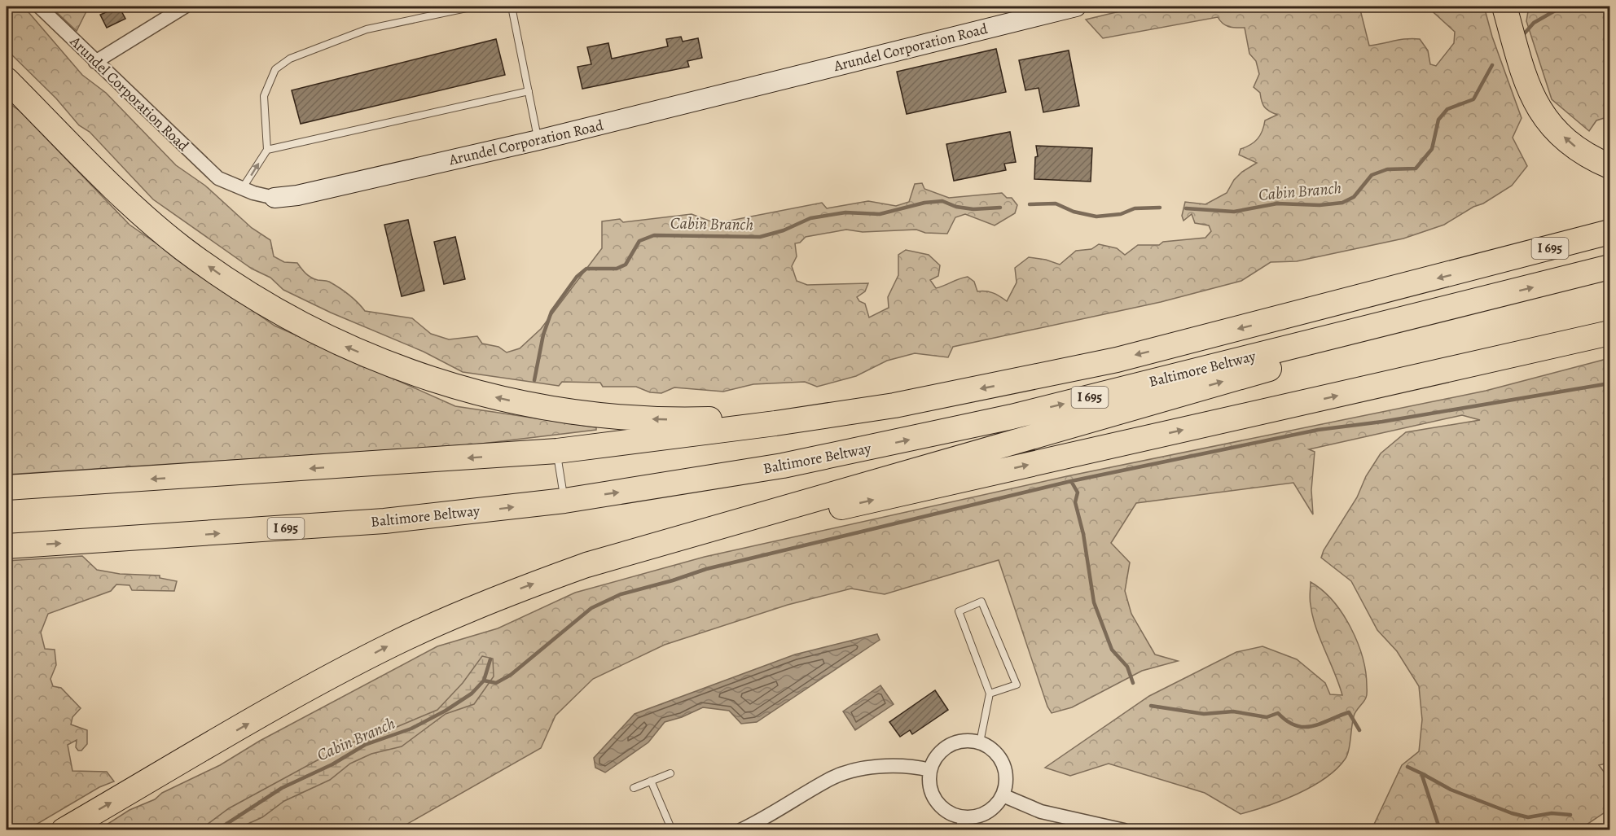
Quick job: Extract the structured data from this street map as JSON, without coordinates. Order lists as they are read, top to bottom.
{
  "streets": {
    "highway": ["I 695", "Baltimore Beltway"],
    "street": ["Arundel Corporation Road"]
  },
  "water": ["Cabin Branch"]
}
